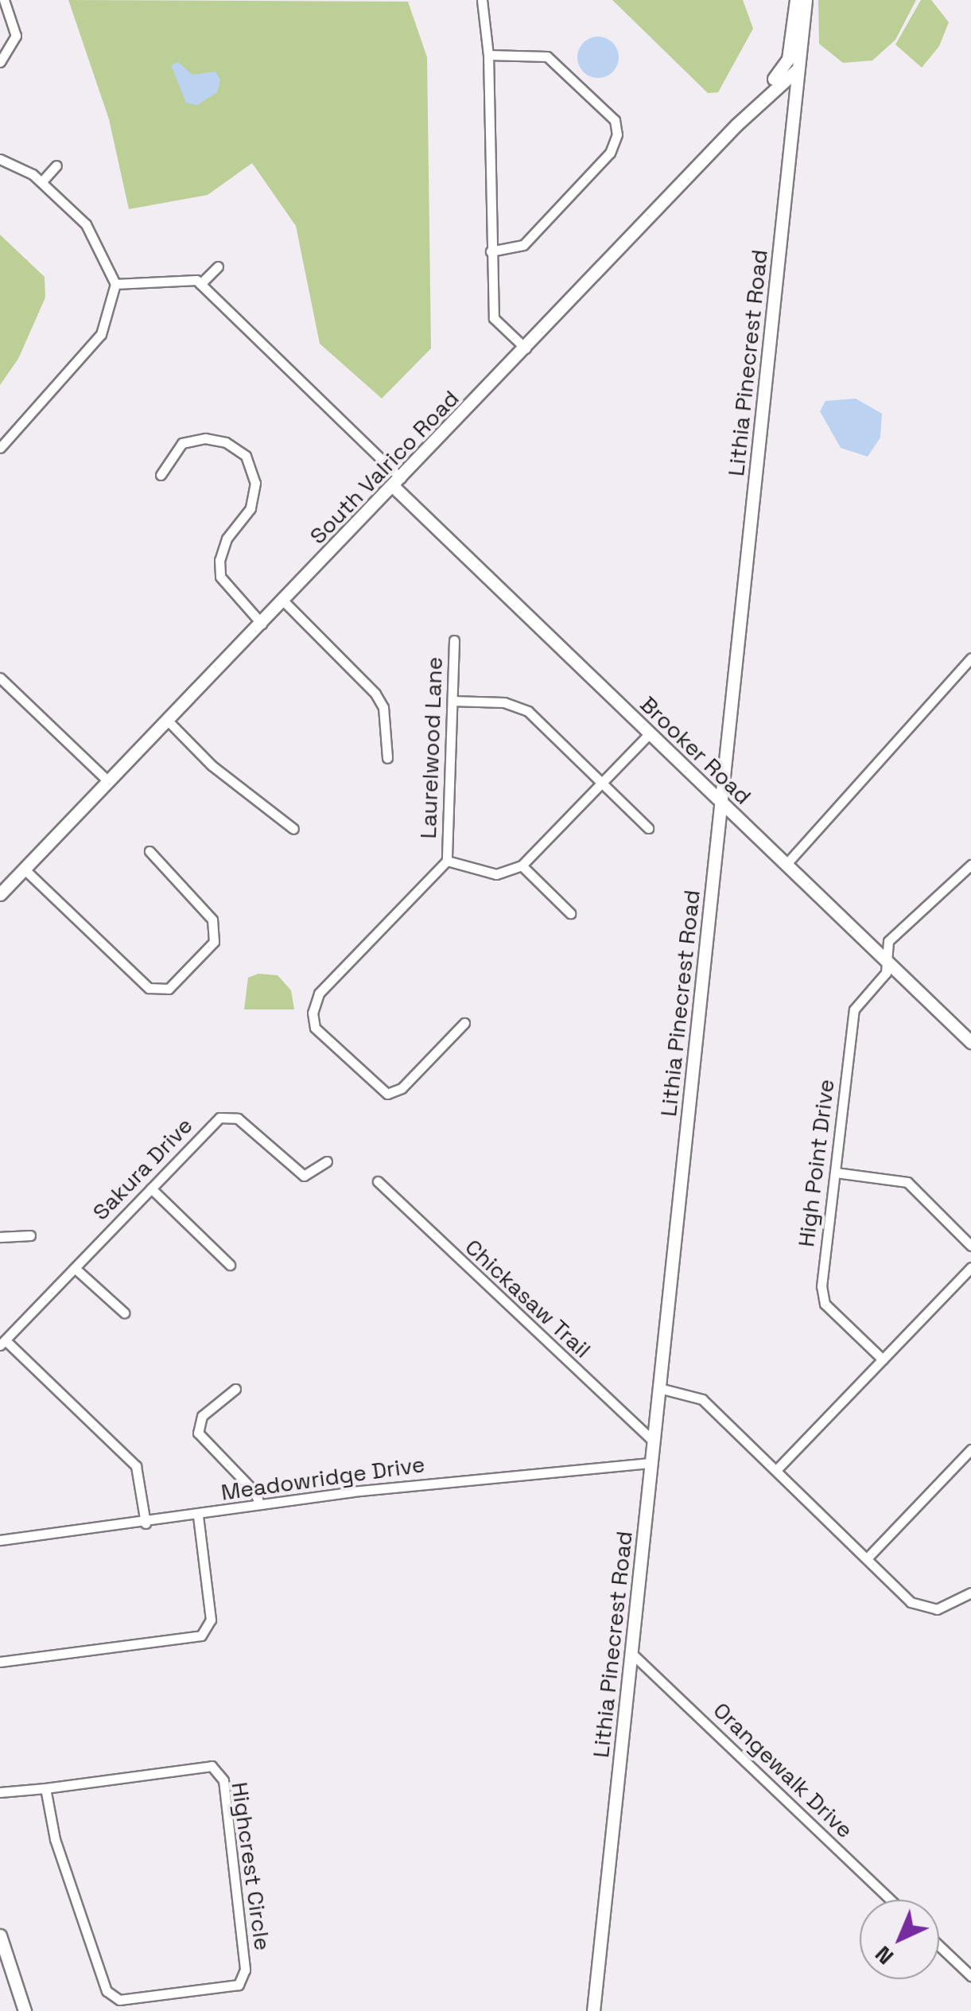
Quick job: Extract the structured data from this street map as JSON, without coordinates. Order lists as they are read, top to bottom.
{
  "streets": {
    "main road": ["Lithia Pinecrest Road", "South Valrico Road", "Brooker Road"],
    "street": [
      "Laurelwood Lane",
      "High Point Drive",
      "Sakura Drive",
      "Chickasaw Trail",
      "Meadowridge Drive",
      "Orangewalk Drive",
      "Highcrest Circle"
    ]
  },
  "crossings": [
    ["Lithia Pinecrest Road", "South Valrico Road"],
    ["Lithia Pinecrest Road", "Brooker Road"],
    ["Lithia Pinecrest Road", "Chickasaw Trail"],
    ["Lithia Pinecrest Road", "Meadowridge Drive"],
    ["Lithia Pinecrest Road", "Orangewalk Drive"],
    ["South Valrico Road", "Brooker Road"],
    ["Brooker Road", "High Point Drive"]
  ],
  "north": "bottom left"
}
